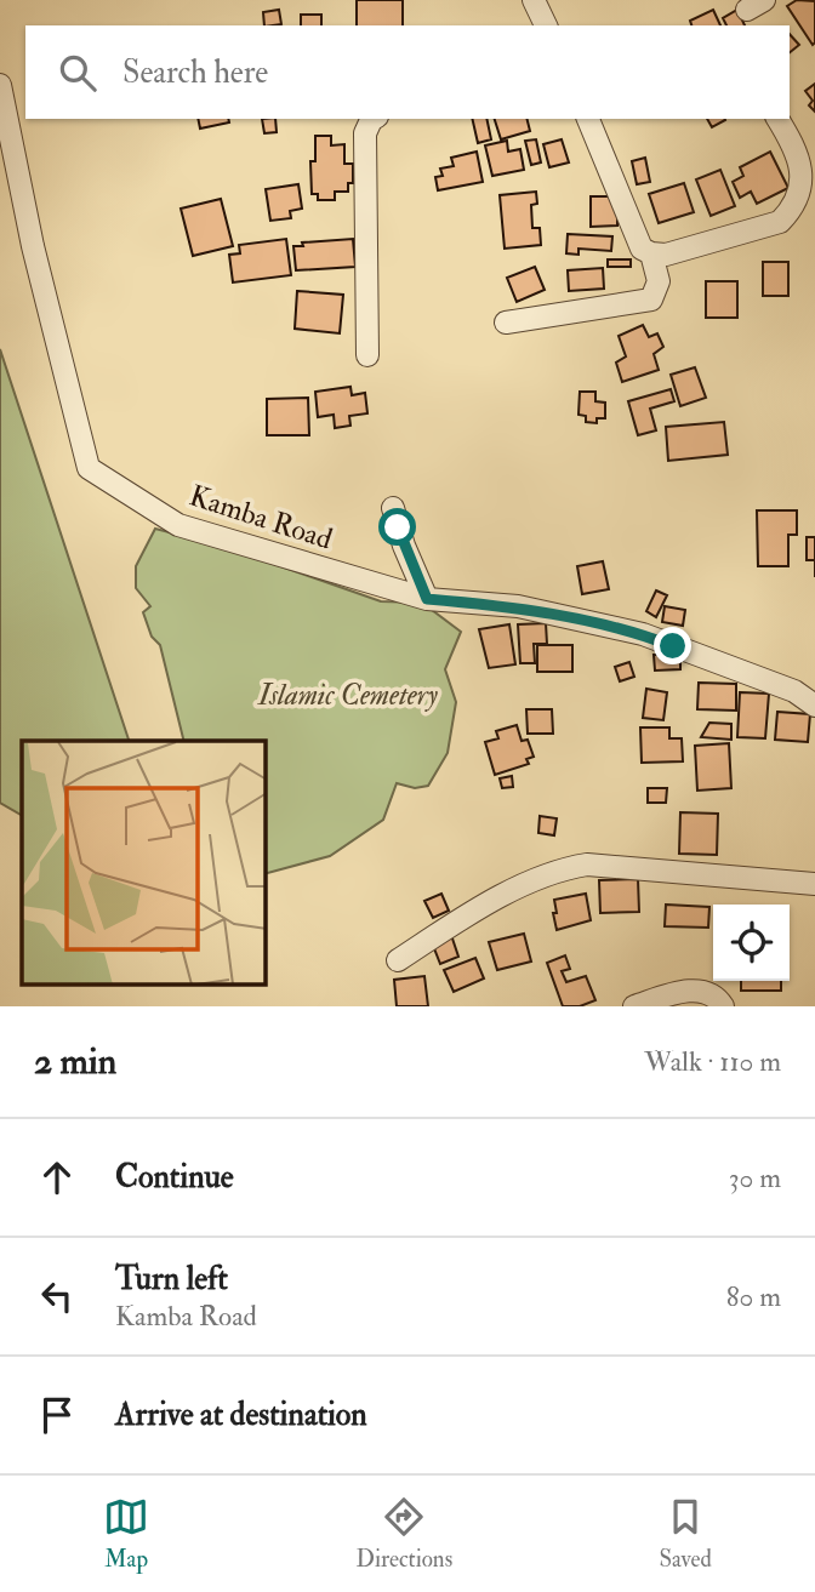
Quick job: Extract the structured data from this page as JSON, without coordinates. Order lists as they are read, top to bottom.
{
  "streets": {
    "street": ["Kamba Road"]
  },
  "parks": ["Islamic Cemetery"],
  "page": {
    "search": "Search here",
    "heading": ["2 min", "Walk · 110 m"],
    "list": [
      ["Continue", "30 m"],
      ["Turn left", "Kamba Road", "80 m"],
      "Arrive at destination"
    ],
    "nav": ["Map", "Directions", "Saved"]
  }
}
